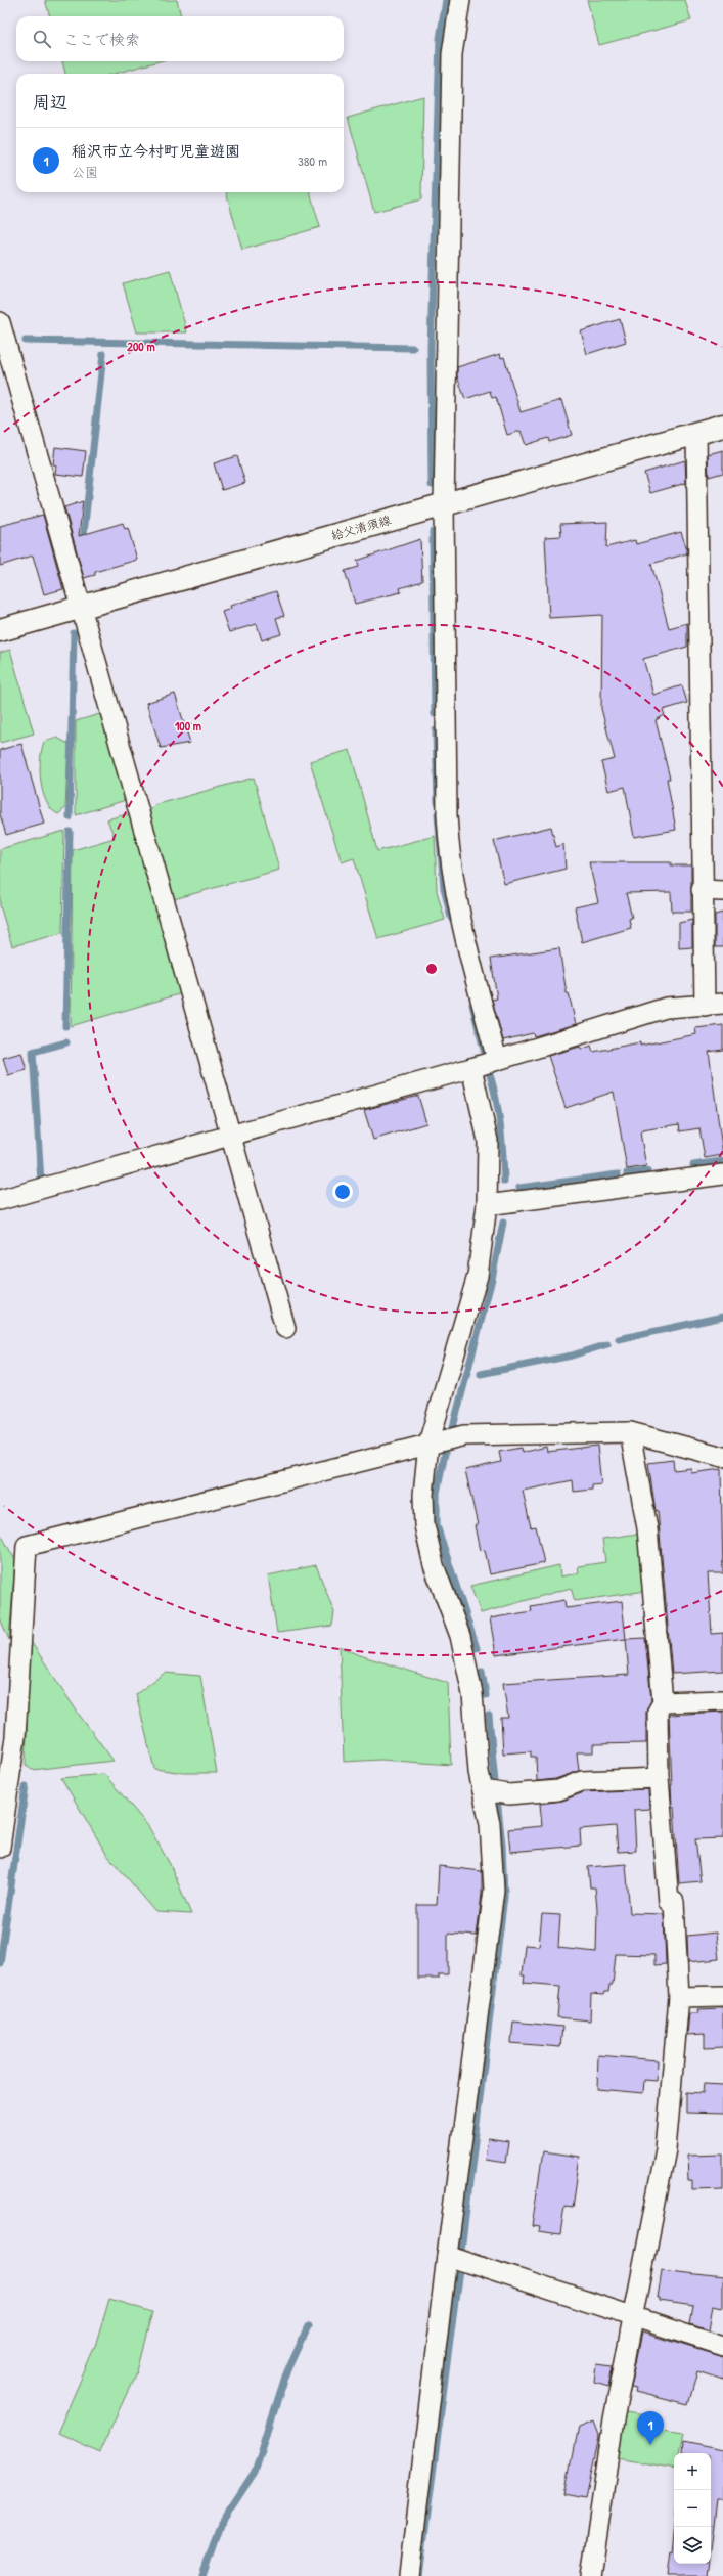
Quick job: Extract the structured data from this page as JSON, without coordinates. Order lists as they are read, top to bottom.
{
  "streets": {
    "main road": ["給父清須線"]
  },
  "page": {
    "search": "ここで検索",
    "heading": "周辺",
    "list": [
      {
        "mark": "1",
        "name": "稲沢市立今村町児童遊園",
        "note": "公園",
        "value": "380 m"
      }
    ],
    "pins": "1",
    "map_buttons": ["+", "−"]
  },
  "rings": ["200 m", "100 m"]
}
